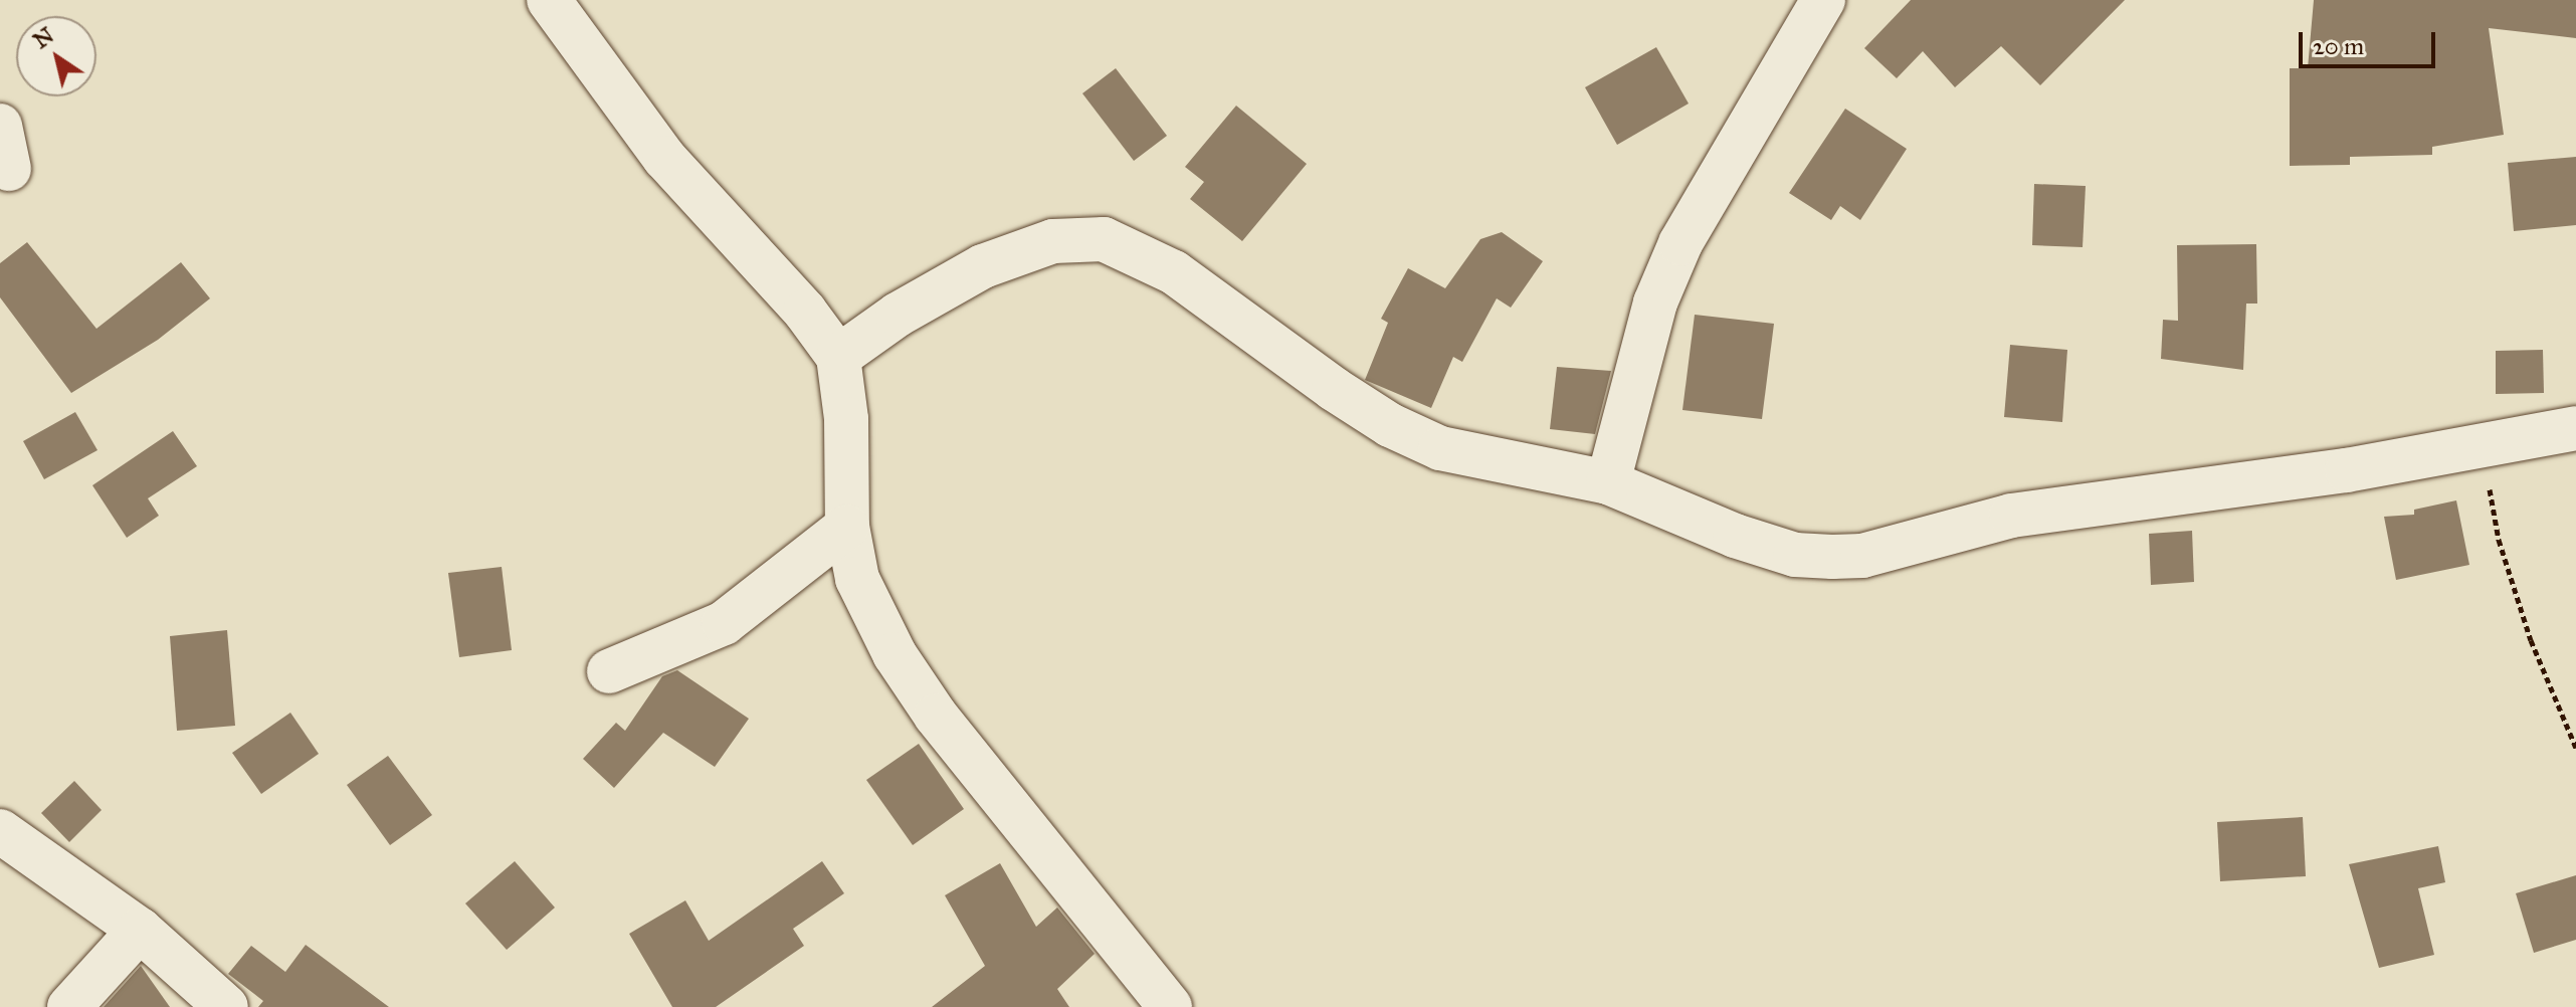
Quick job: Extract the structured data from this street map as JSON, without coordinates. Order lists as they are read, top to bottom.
{
  "scale_bar": "20 m",
  "north": "top left"
}
